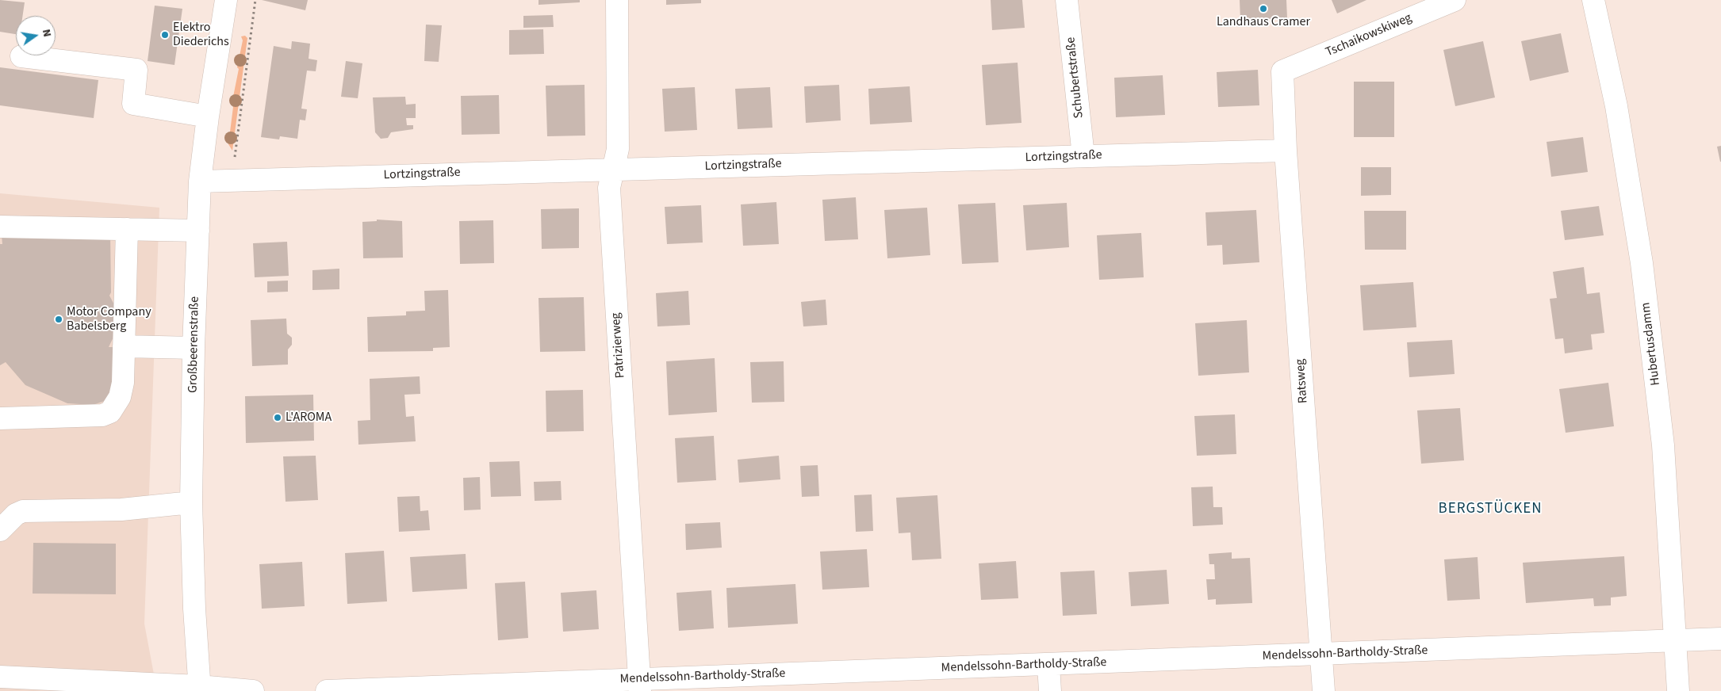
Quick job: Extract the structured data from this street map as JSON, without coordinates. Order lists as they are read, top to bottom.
{
  "streets": {
    "street": [
      "Tschaikowskiweg",
      "Schubertstraße",
      "Lortzingstraße",
      "Hubertusdamm",
      "Großbeerenstraße",
      "Patrizierweg",
      "Ratsweg",
      "Mendelssohn-Bartholdy-Straße"
    ]
  },
  "crossings": [
    ["Tschaikowskiweg", "Ratsweg"],
    ["Schubertstraße", "Lortzingstraße"],
    ["Lortzingstraße", "Großbeerenstraße"],
    ["Lortzingstraße", "Patrizierweg"],
    ["Lortzingstraße", "Ratsweg"],
    ["Hubertusdamm", "Mendelssohn-Bartholdy-Straße"],
    ["Patrizierweg", "Mendelssohn-Bartholdy-Straße"],
    ["Ratsweg", "Mendelssohn-Bartholdy-Straße"]
  ],
  "districts": ["BERGSTÜCKEN"],
  "places": [
    "Landhaus Cramer",
    "Elektro Diederichs",
    "Motor Company Babelsberg",
    "L'AROMA"
  ],
  "north": "right"
}
